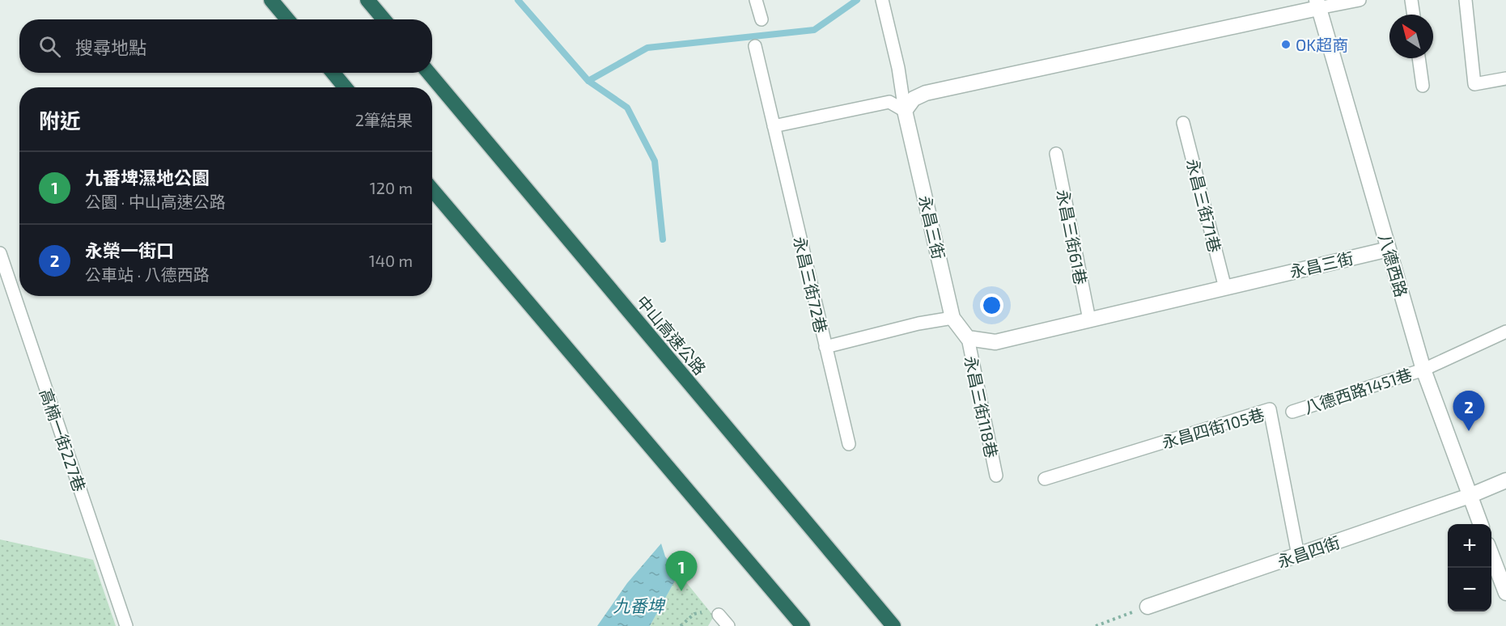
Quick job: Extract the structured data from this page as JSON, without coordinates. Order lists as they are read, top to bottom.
{
  "streets": {
    "highway": ["中山高速公路"],
    "street": ["永昌三街", "八德西路", "永昌四街"],
    "lane": [
      "永昌三街71巷",
      "永昌三街61巷",
      "永昌三街72巷",
      "八德西路1451巷",
      "永昌三街118巷",
      "永昌四街105巷",
      "高楠一街227巷"
    ]
  },
  "crossings": [
    ["永昌三街71巷", "永昌三街"],
    ["永昌三街", "永昌三街61巷"],
    ["永昌三街", "八德西路"],
    ["永昌三街", "永昌三街118巷"],
    ["八德西路", "八德西路1451巷"],
    ["八德西路", "永昌四街"],
    ["永昌四街105巷", "永昌四街"]
  ],
  "water": ["九番埤"],
  "places": ["OK超商"],
  "north": "top left",
  "page": {
    "search": "搜尋地點",
    "heading": ["附近", "2筆結果"],
    "list": [
      {
        "mark": "1",
        "name": "九番埤濕地公園",
        "note": "公園 · 中山高速公路",
        "value": "120 m"
      },
      {
        "mark": "2",
        "name": "永榮一街口",
        "note": "公車站 · 八德西路",
        "value": "140 m"
      }
    ],
    "pins": ["2", "1"],
    "map_buttons": ["+", "−"]
  }
}
